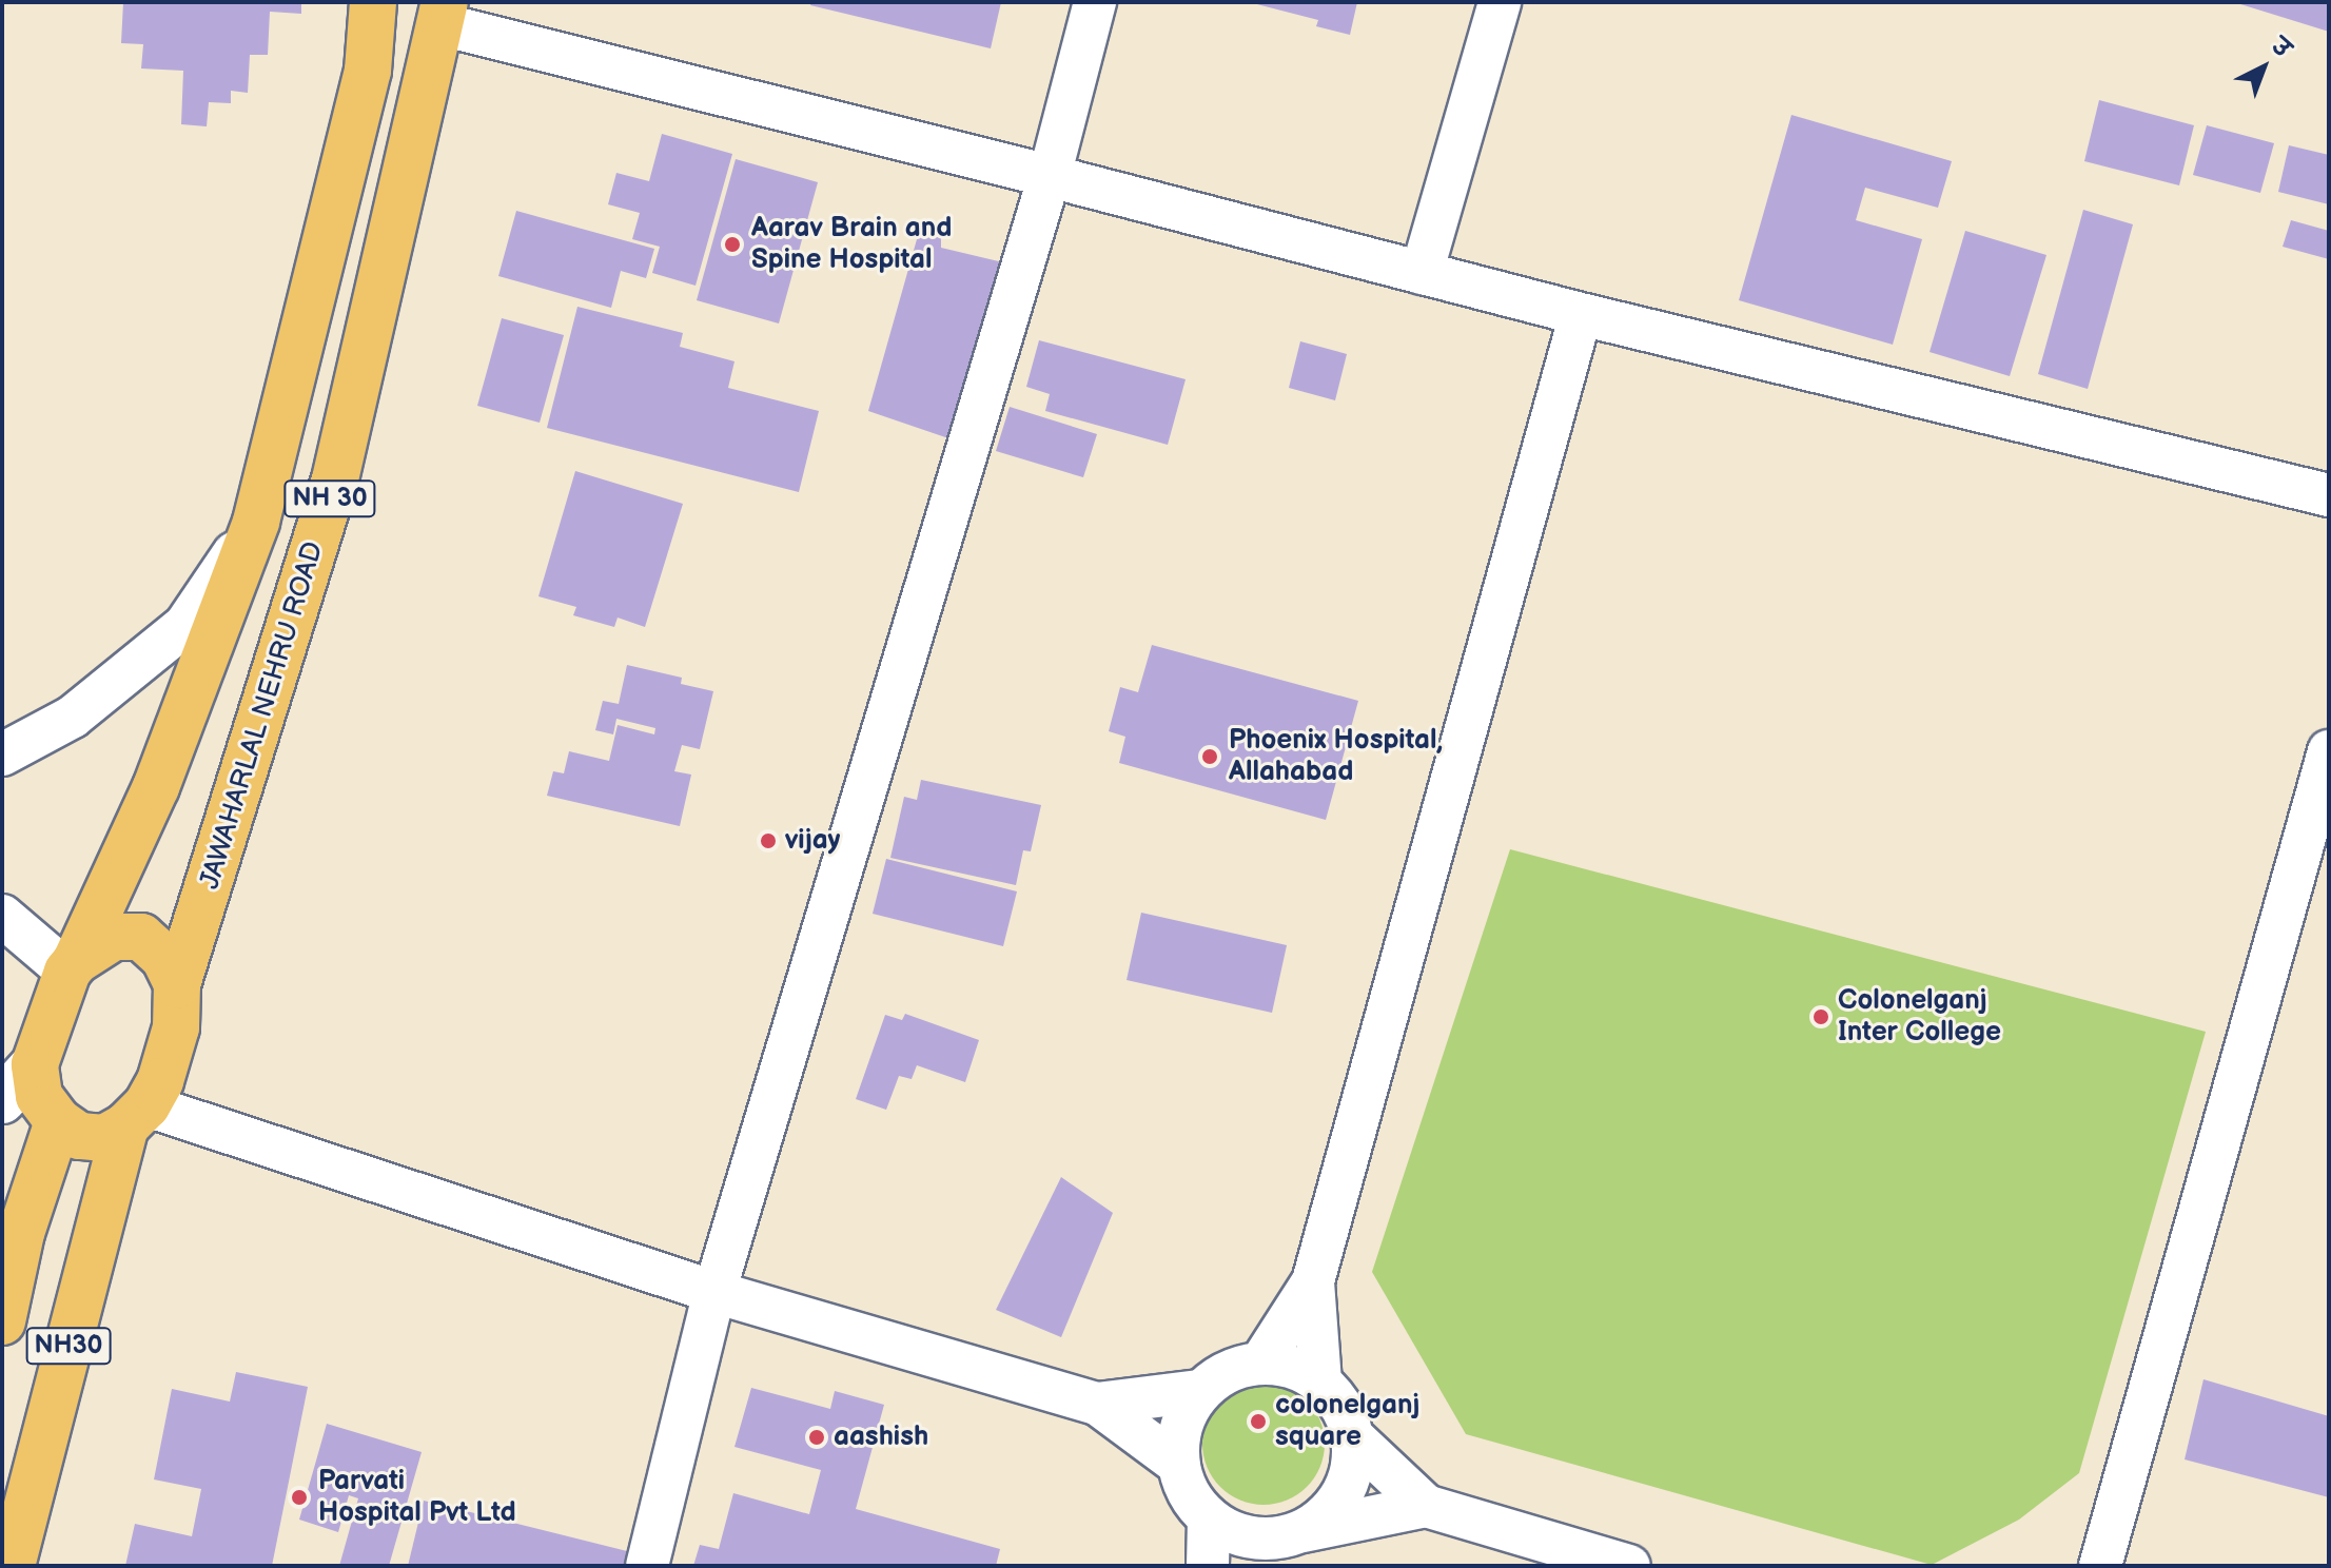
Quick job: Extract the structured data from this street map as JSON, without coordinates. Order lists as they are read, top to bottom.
{
  "streets": {
    "highway": ["NH 30", "JAWAHARLAL NEHRU ROAD", "NH30"]
  },
  "crossings": [
    ["NH 30", "JAWAHARLAL NEHRU ROAD"],
    ["NH 30", "NH30"],
    ["JAWAHARLAL NEHRU ROAD", "NH30"]
  ],
  "places": [
    "Aarav Brain and Spine Hospital",
    "Phoenix Hospital, Allahabad",
    "vijay",
    "Colonelganj Inter College",
    "colonelganj square",
    "aashish",
    "Parvati Hospital Pvt Ltd"
  ],
  "north": "top right"
}
